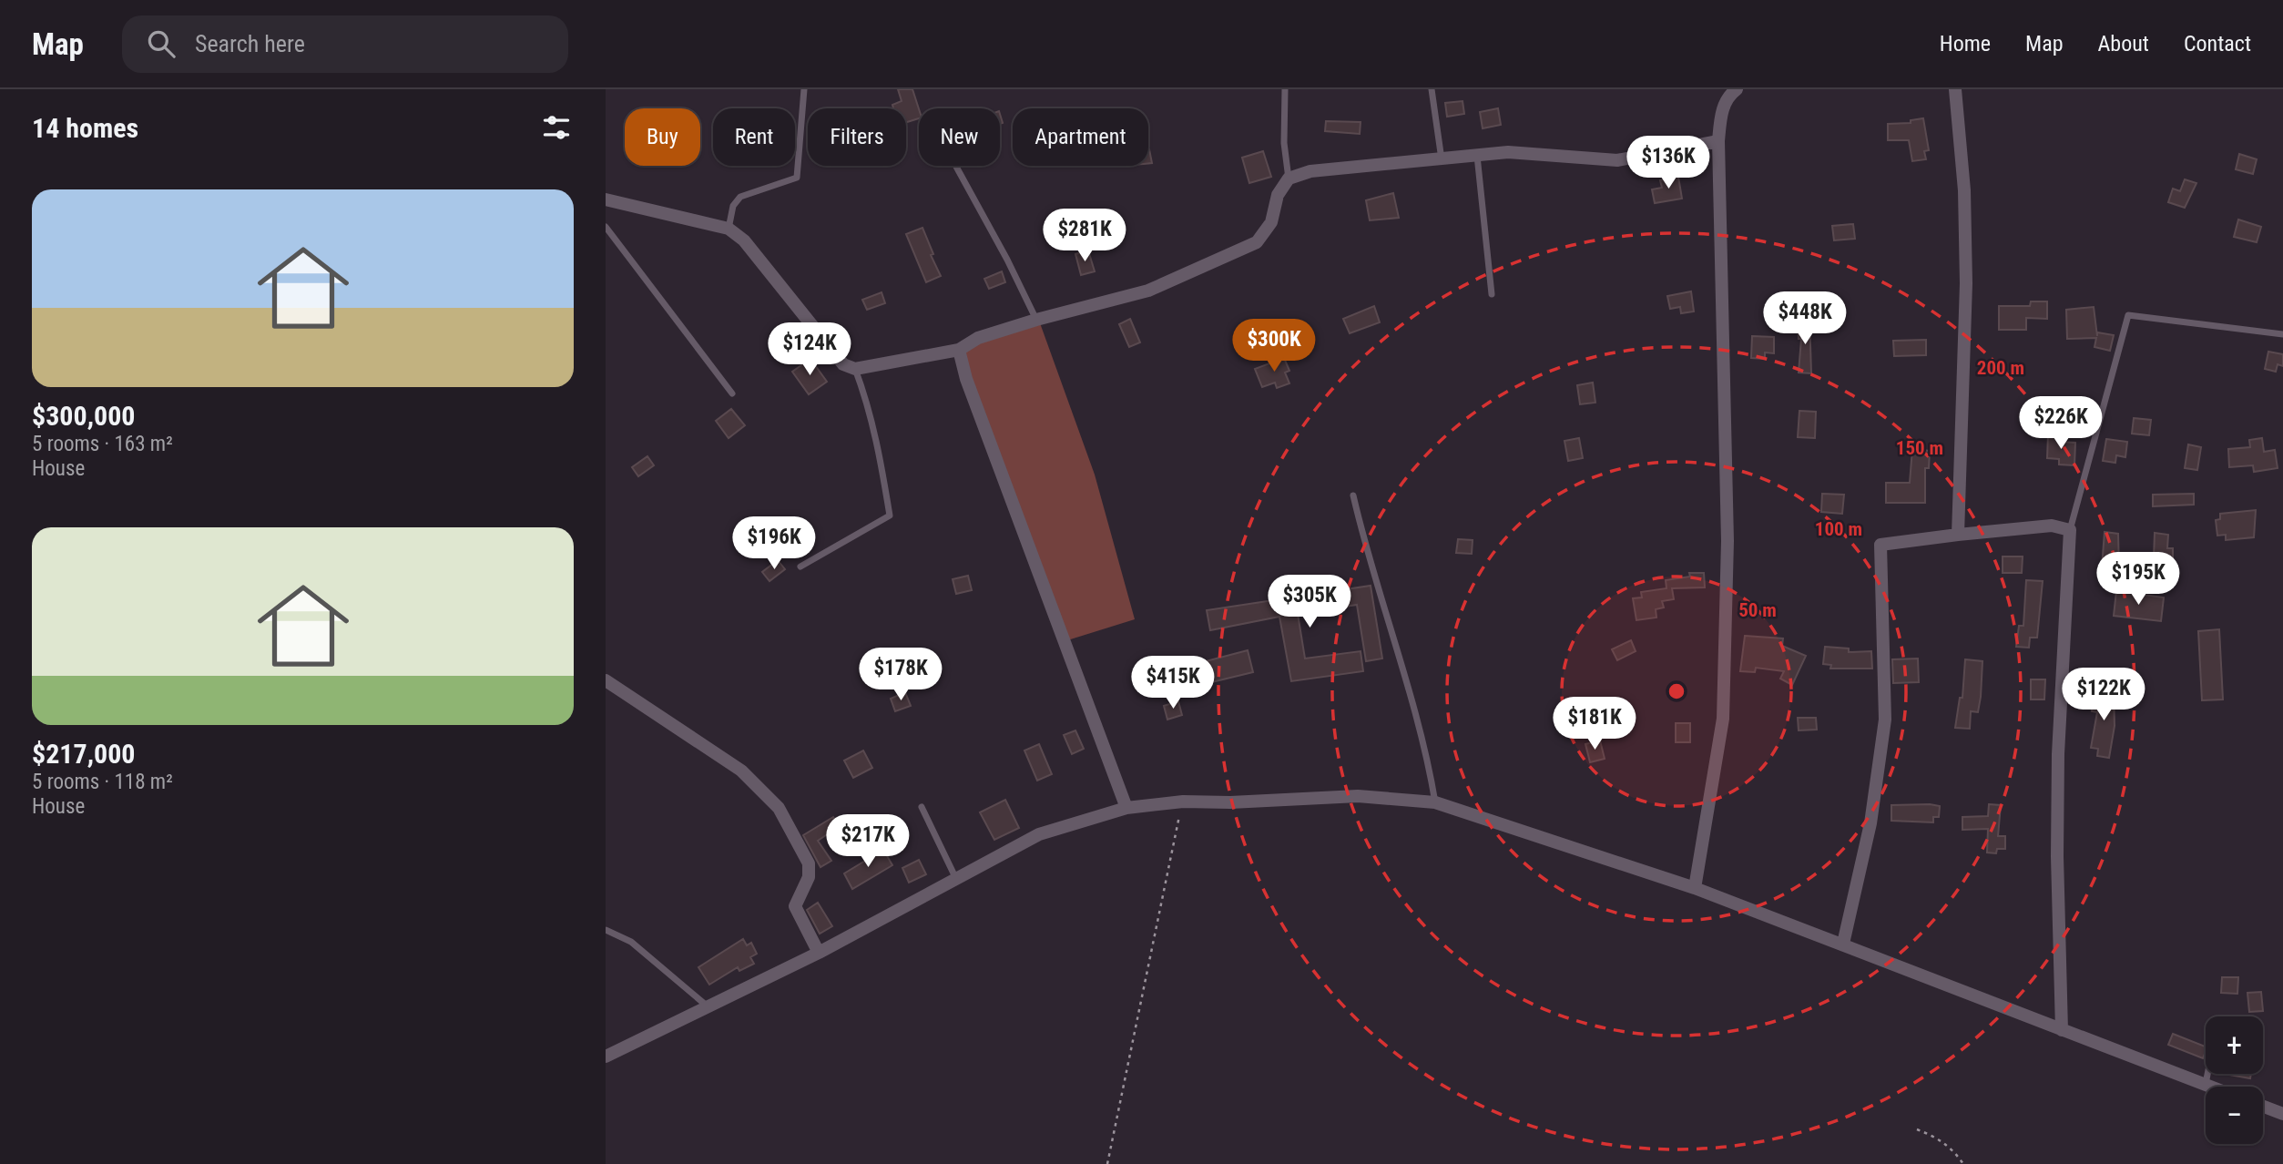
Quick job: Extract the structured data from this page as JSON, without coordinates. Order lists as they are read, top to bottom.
{
  "page": {
    "header": "Map",
    "search": "Search here",
    "nav": [
      "Home",
      "Map",
      "About",
      "Contact"
    ],
    "heading": "14 homes",
    "chip": [
      "Buy",
      "Rent",
      "Filters",
      "New",
      "Apartment"
    ],
    "price": [
      "$136K",
      "$281K",
      "$448K",
      "$300K",
      "$124K",
      "$226K",
      "$196K",
      "$195K",
      "$305K",
      "$178K",
      "$415K",
      "$122K",
      "$181K",
      "$217K"
    ],
    "list": [
      {
        "name": "$300,000",
        "note": "5 rooms · 163 m² · House"
      },
      {
        "name": "$217,000",
        "note": "5 rooms · 118 m² · House"
      }
    ],
    "map_buttons": ["+", "−"]
  },
  "rings": [
    "200 m",
    "150 m",
    "100 m",
    "50 m"
  ]
}
